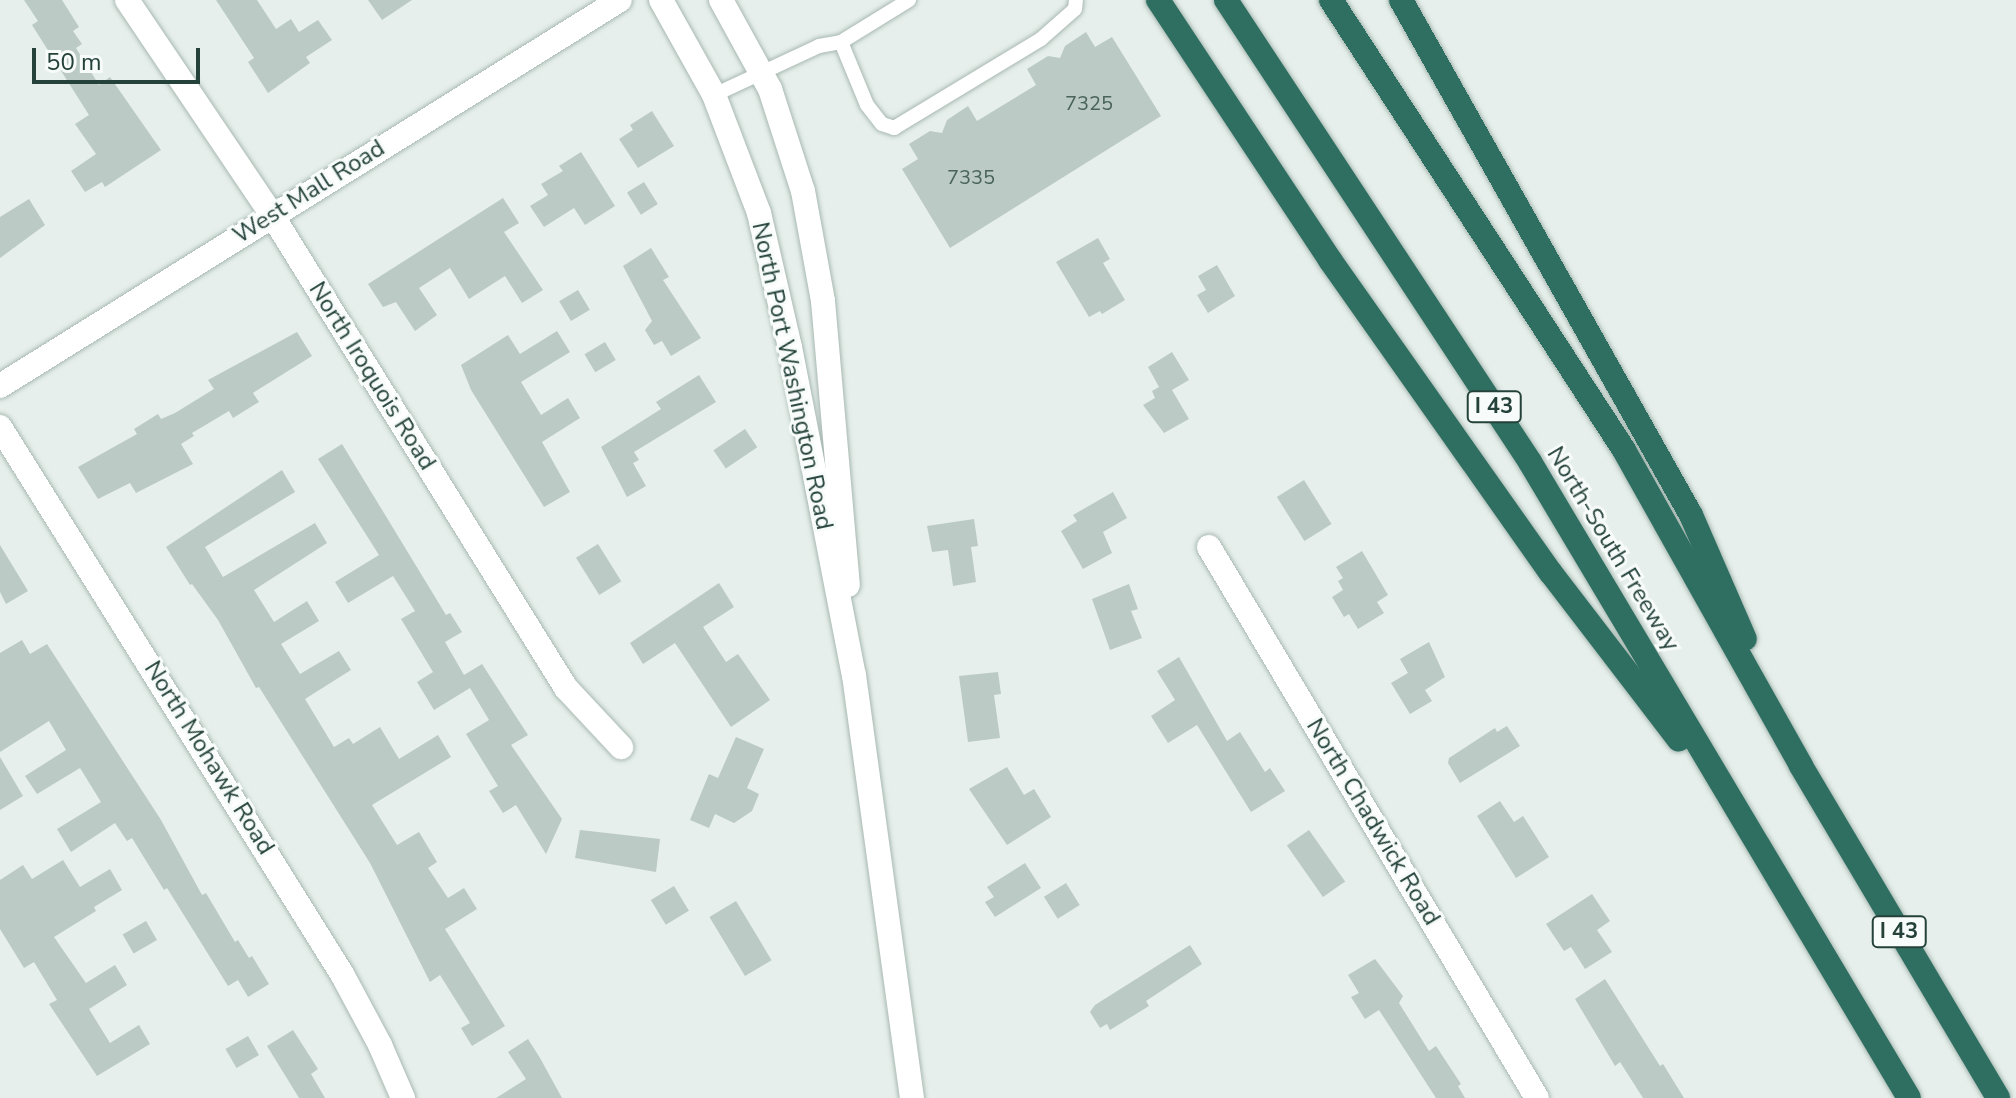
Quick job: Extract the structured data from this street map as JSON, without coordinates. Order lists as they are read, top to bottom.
{
  "streets": {
    "highway": ["I 43", "North-South Freeway"],
    "street": [
      "West Mall Road",
      "North Iroquois Road",
      "North Port Washington Road",
      "North Mohawk Road",
      "North Chadwick Road"
    ]
  },
  "crossings": [
    ["West Mall Road", "North Iroquois Road"]
  ],
  "house_numbers": ["7325", "7335"],
  "scale_bar": "50 m"
}
